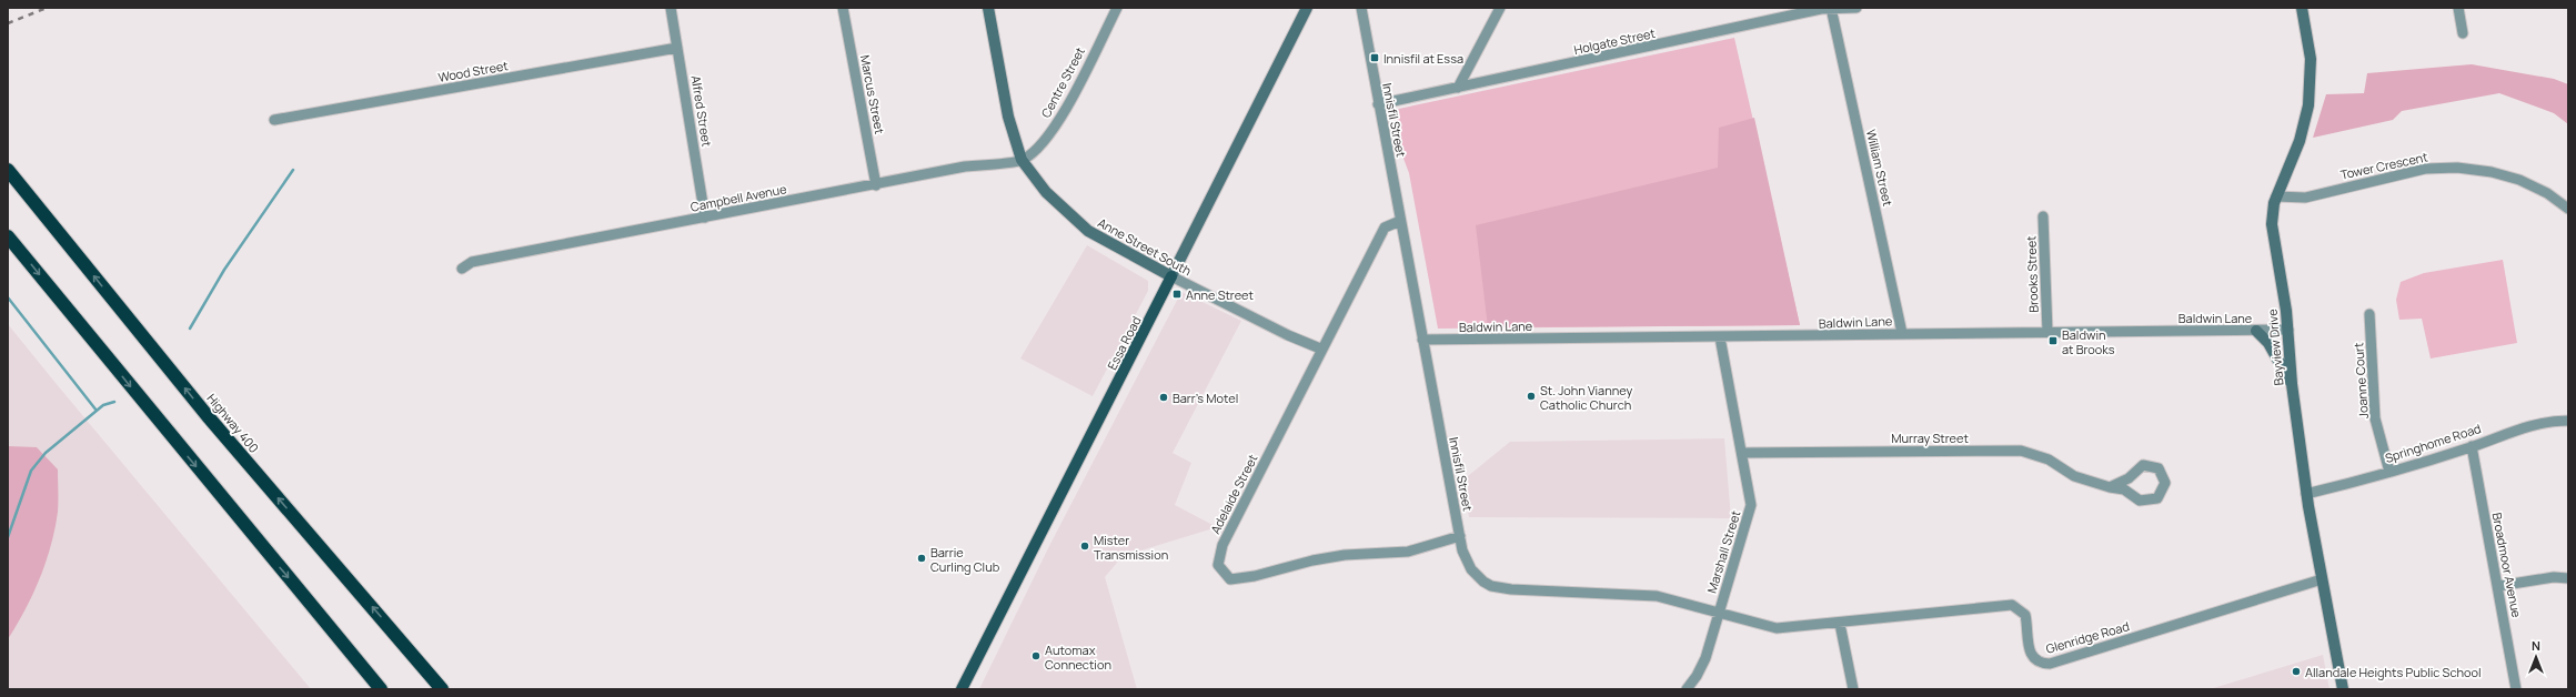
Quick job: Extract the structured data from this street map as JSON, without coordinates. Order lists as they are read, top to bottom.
{
  "streets": {
    "highway": ["Highway 400"],
    "main road": ["Essa Road"],
    "street": [
      "Holgate Street",
      "Wood Street",
      "Centre Street",
      "Marcus Street",
      "Alfred Street",
      "Innisfil Street",
      "Tower Crescent",
      "William Street",
      "Campbell Avenue",
      "Anne Street South",
      "Brooks Street",
      "Baldwin Lane",
      "Bayview Drive",
      "Joanne Court",
      "Murray Street",
      "Springhome Road",
      "Adelaide Street",
      "Marshall Street",
      "Broadmoor Avenue",
      "Glenridge Road"
    ]
  },
  "crossings": [
    ["Holgate Street", "Innisfil Street"],
    ["Holgate Street", "William Street"],
    ["Wood Street", "Alfred Street"],
    ["Centre Street", "Campbell Avenue"],
    ["Centre Street", "Anne Street South"],
    ["Marcus Street", "Campbell Avenue"],
    ["Alfred Street", "Campbell Avenue"],
    ["Innisfil Street", "Baldwin Lane"],
    ["Innisfil Street", "Adelaide Street"],
    ["Innisfil Street", "Marshall Street"],
    ["Innisfil Street", "Glenridge Road"],
    ["Tower Crescent", "Bayview Drive"],
    ["William Street", "Baldwin Lane"],
    ["Campbell Avenue", "Anne Street South"],
    ["Anne Street South", "Essa Road"],
    ["Anne Street South", "Adelaide Street"],
    ["Brooks Street", "Baldwin Lane"],
    ["Baldwin Lane", "Bayview Drive"],
    ["Baldwin Lane", "Marshall Street"],
    ["Bayview Drive", "Springhome Road"],
    ["Bayview Drive", "Glenridge Road"],
    ["Joanne Court", "Springhome Road"],
    ["Murray Street", "Marshall Street"],
    ["Springhome Road", "Broadmoor Avenue"]
  ],
  "places": {
    "transit": ["Innisfil at Essa", "Anne Street", "Baldwin at Brooks"],
    "other": [
      "St. John Vianney Catholic Church",
      "Barr's Motel",
      "Mister Transmission",
      "Barrie Curling Club",
      "Automax Connection",
      "Allandale Heights Public School"
    ]
  },
  "north": "top"
}
